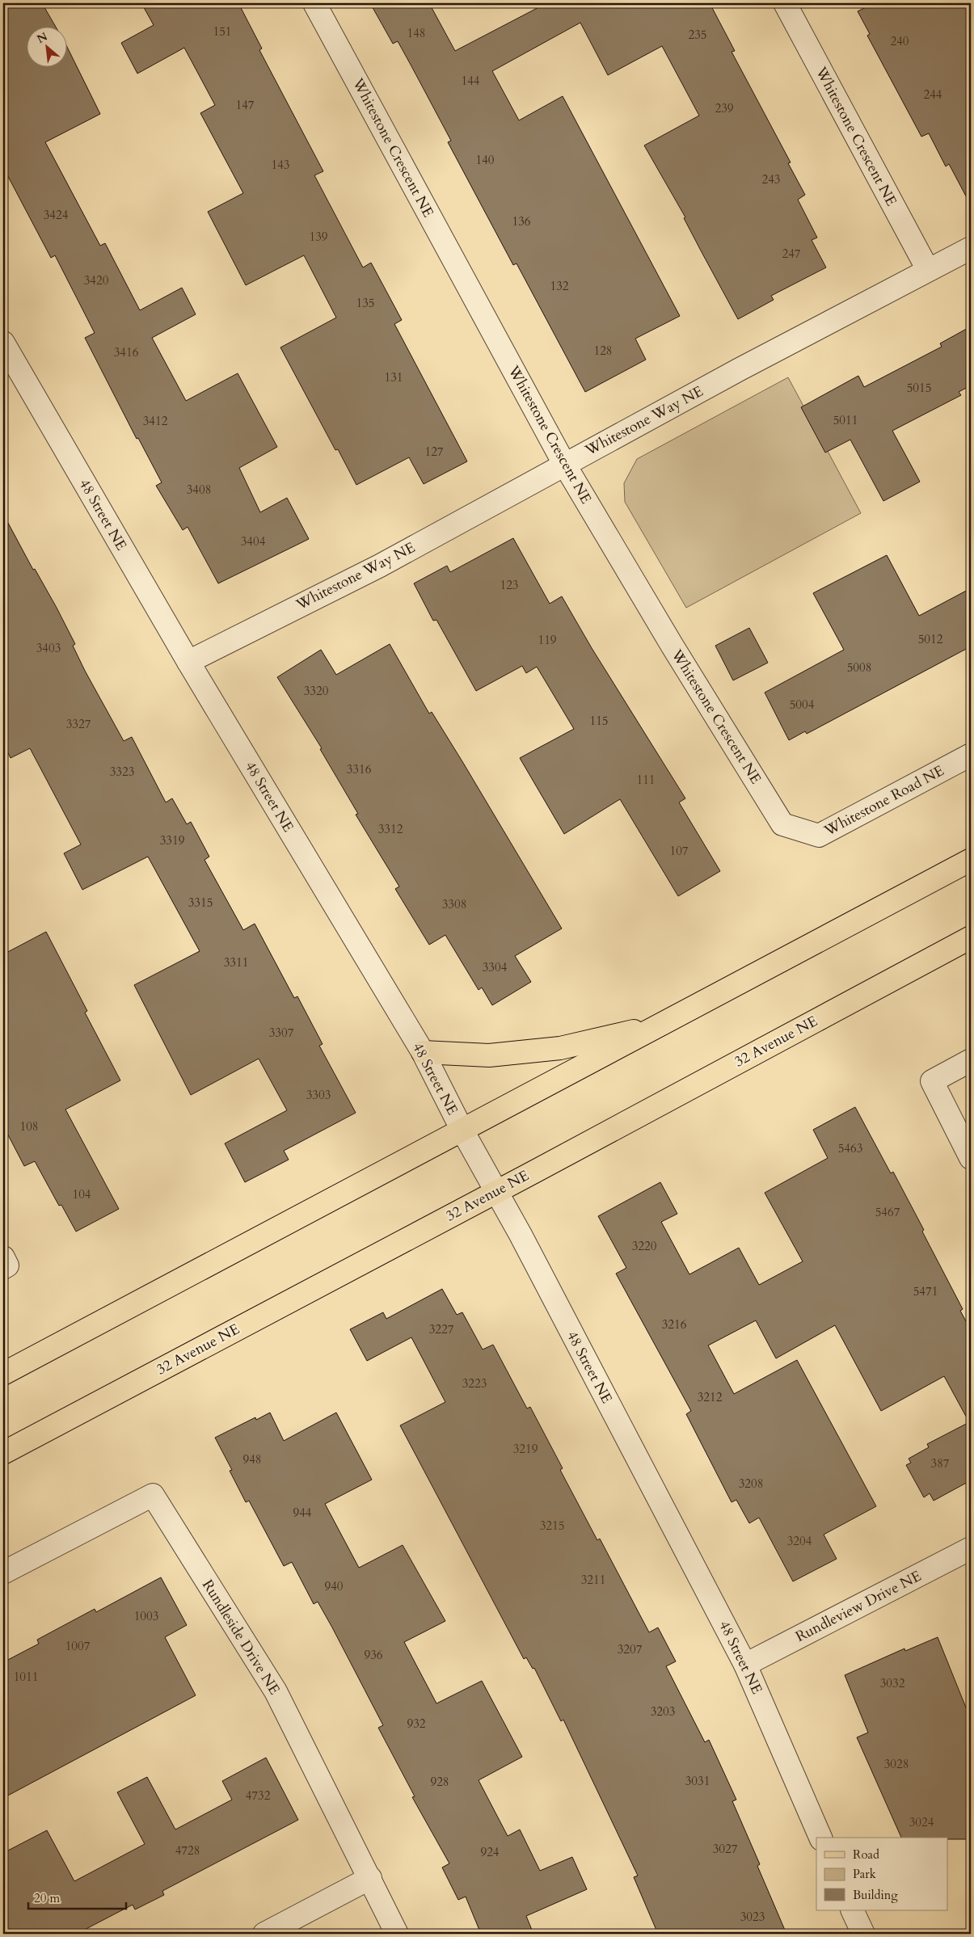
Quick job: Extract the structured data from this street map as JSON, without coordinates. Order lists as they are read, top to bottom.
{
  "streets": {
    "main road": ["32 Avenue NE"],
    "street": [
      "Whitestone Crescent NE",
      "Whitestone Way NE",
      "48 Street NE",
      "Whitestone Road NE",
      "Rundleview Drive NE",
      "Rundleside Drive NE"
    ]
  },
  "crossings": [
    ["Whitestone Crescent NE", "Whitestone Way NE"],
    ["Whitestone Crescent NE", "Whitestone Road NE"],
    ["Whitestone Way NE", "48 Street NE"],
    ["48 Street NE", "32 Avenue NE"],
    ["48 Street NE", "Rundleview Drive NE"]
  ],
  "house_numbers": [
    "151",
    "148",
    "235",
    "240",
    "144",
    "244",
    "147",
    "239",
    "140",
    "143",
    "243",
    "3424",
    "136",
    "139",
    "247",
    "3420",
    "132",
    "135",
    "128",
    "3416",
    "131",
    "5015",
    "5011",
    "3412",
    "127",
    "3408",
    "3404",
    "123",
    "5012",
    "119",
    "3403",
    "5008",
    "3320",
    "5004",
    "115",
    "3327",
    "3316",
    "3323",
    "111",
    "3312",
    "3319",
    "107",
    "3315",
    "3308",
    "3311",
    "3304",
    "3307",
    "3303",
    "108",
    "5463",
    "104",
    "5467",
    "3220",
    "5471",
    "3216",
    "3227",
    "3223",
    "3212",
    "3219",
    "948",
    "387",
    "3208",
    "944",
    "3215",
    "3204",
    "3211",
    "940",
    "1003",
    "1007",
    "3207",
    "936",
    "1011",
    "3032",
    "3203",
    "932",
    "3028",
    "3031",
    "928",
    "4732",
    "3024",
    "3027",
    "4728",
    "924",
    "3023"
  ],
  "legend": ["Road", "Park", "Building"],
  "scale_bar": "20 m",
  "north": "top left"
}
